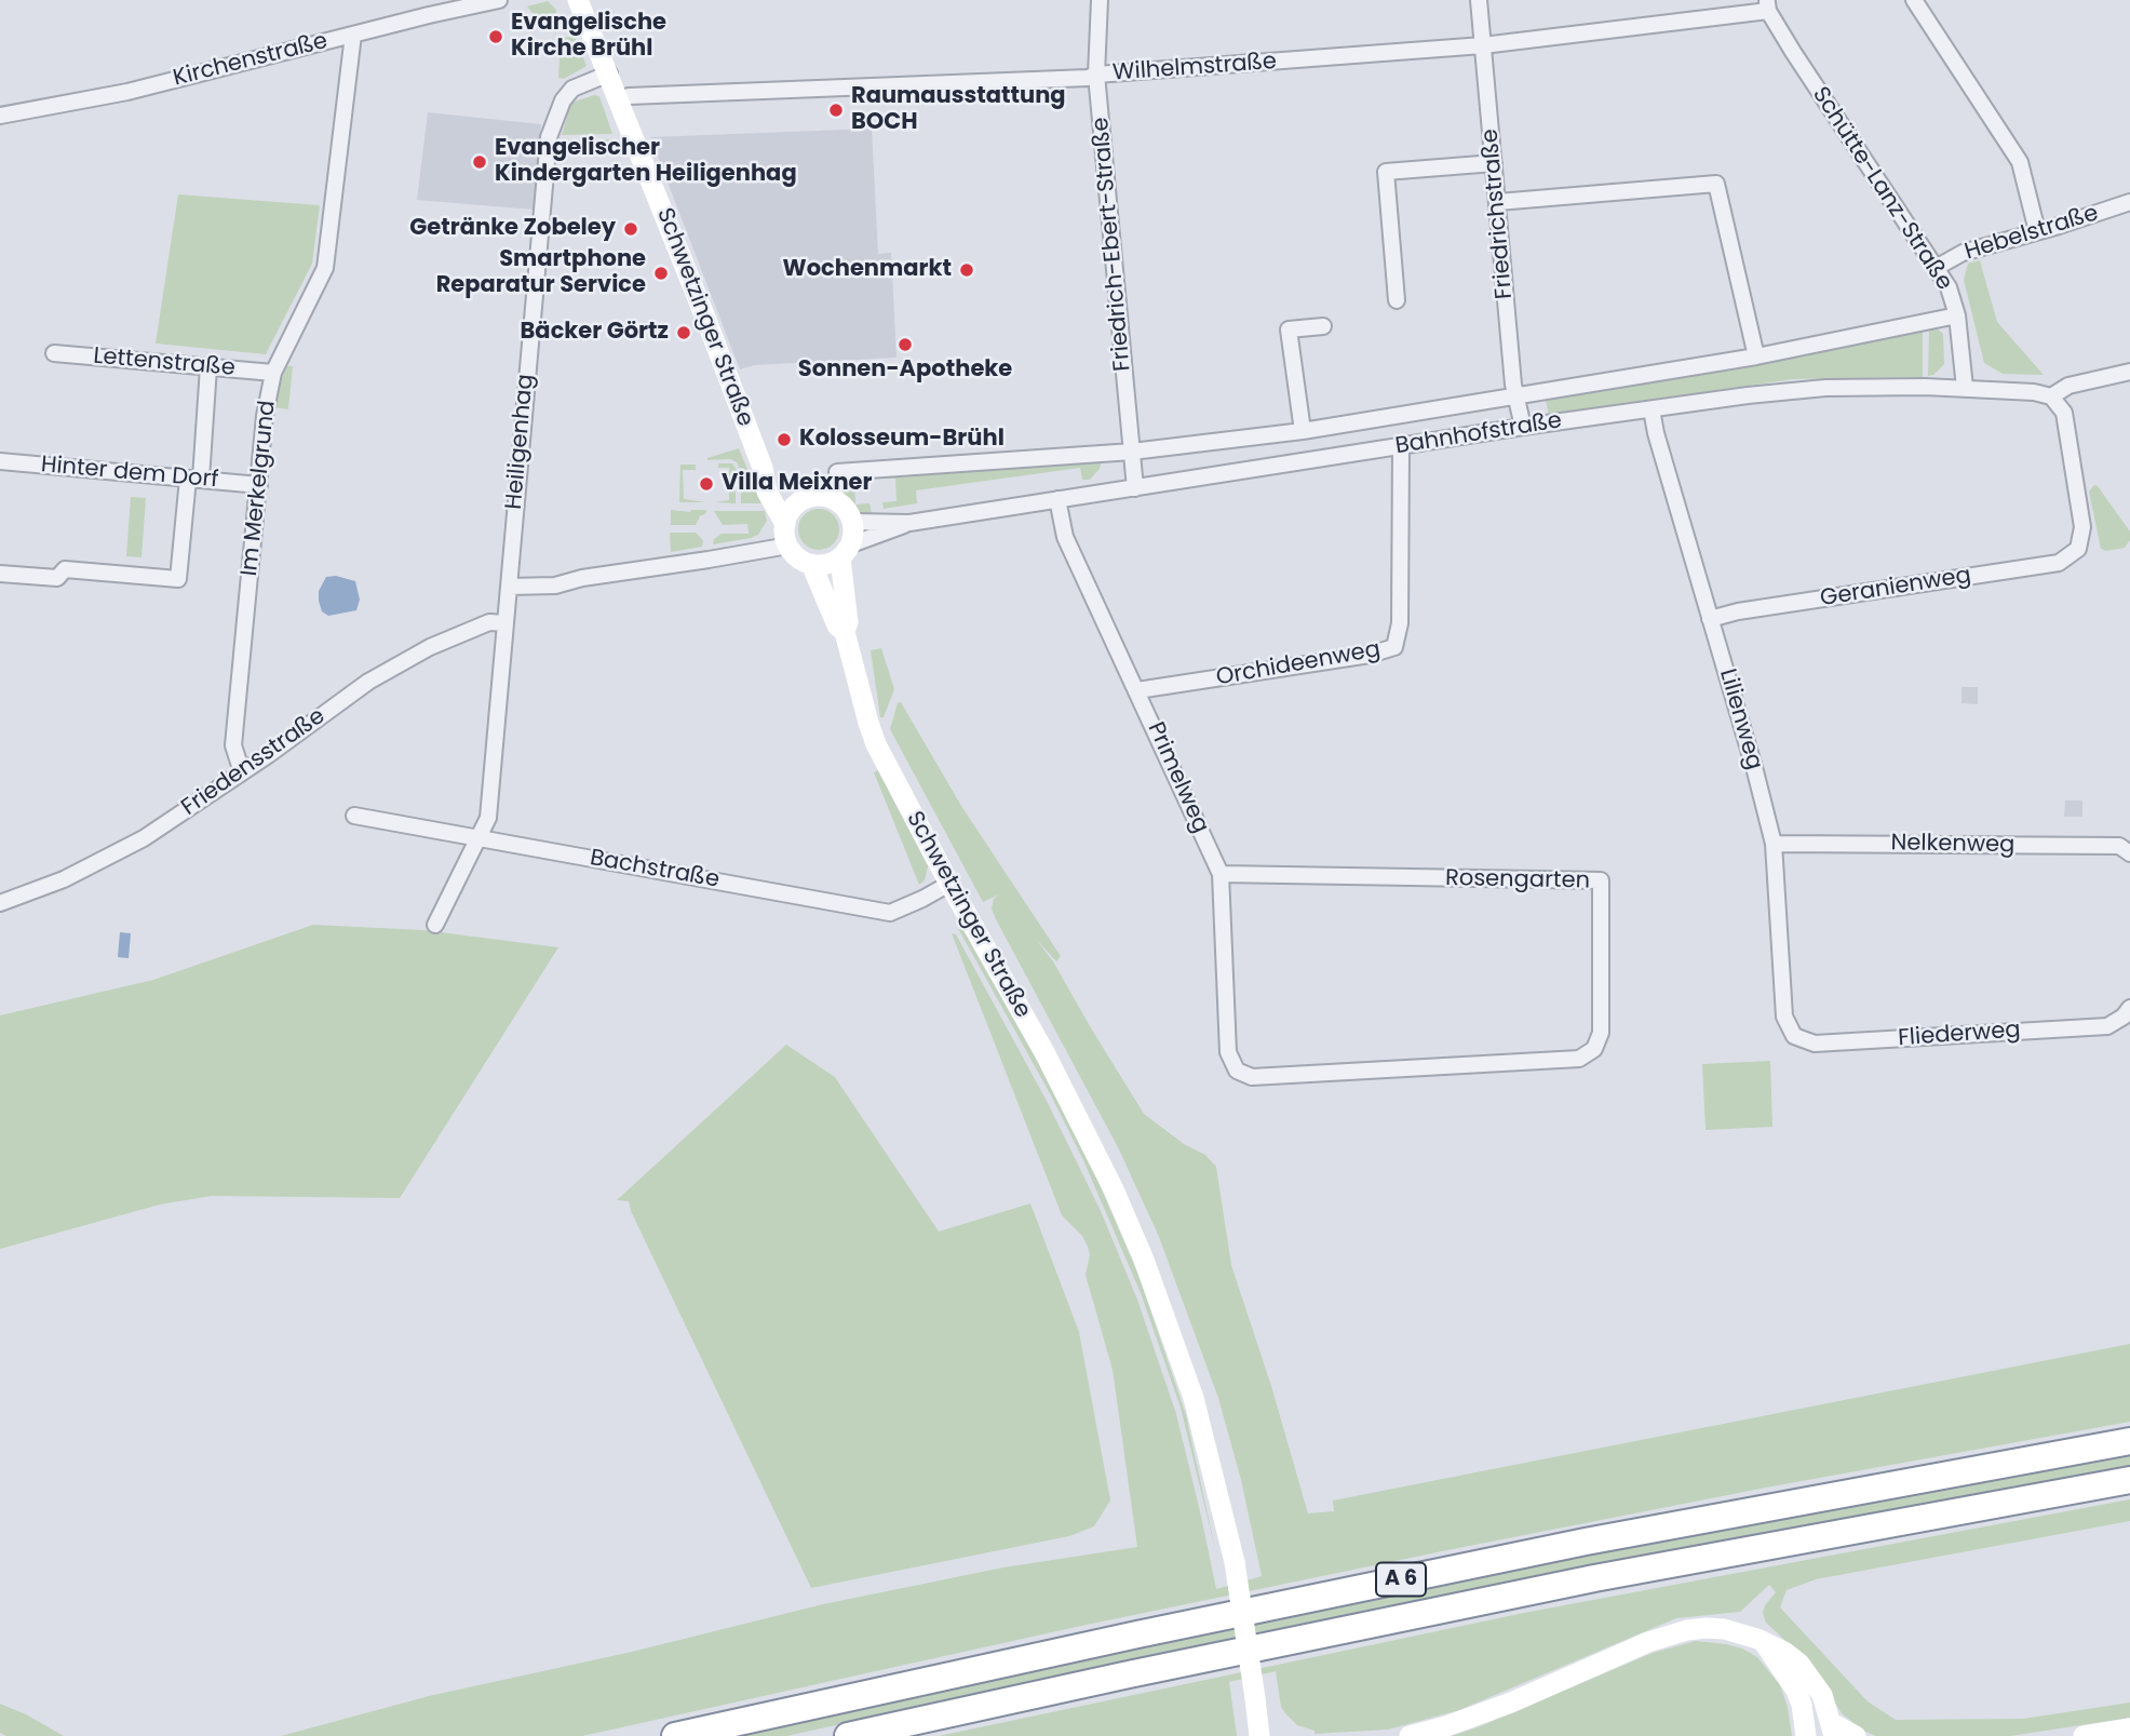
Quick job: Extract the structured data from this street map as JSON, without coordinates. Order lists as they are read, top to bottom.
{
  "streets": {
    "highway": ["A 6"],
    "main road": ["Schwetzinger Straße"],
    "street": [
      "Kirchenstraße",
      "Wilhelmstraße",
      "Schütte-Lanz-Straße",
      "Friedrichstraße",
      "Hebelstraße",
      "Friedrich-Ebert-Straße",
      "Lettenstraße",
      "Bahnhofstraße",
      "Heiligenhag",
      "Hinter dem Dorf",
      "Im Merkelgrund",
      "Geranienweg",
      "Orchideenweg",
      "Lilienweg",
      "Friedensstraße",
      "Primelweg",
      "Nelkenweg",
      "Bachstraße",
      "Rosengarten",
      "Fliederweg"
    ]
  },
  "crossings": [
    ["Kirchenstraße", "Im Merkelgrund"],
    ["Wilhelmstraße", "Schütte-Lanz-Straße"],
    ["Wilhelmstraße", "Friedrichstraße"],
    ["Wilhelmstraße", "Friedrich-Ebert-Straße"],
    ["Wilhelmstraße", "Schwetzinger Straße"],
    ["Schütte-Lanz-Straße", "Hebelstraße"],
    ["Schütte-Lanz-Straße", "Bahnhofstraße"],
    ["Friedrichstraße", "Bahnhofstraße"],
    ["Friedrich-Ebert-Straße", "Bahnhofstraße"],
    ["Schwetzinger Straße", "Bahnhofstraße"],
    ["Schwetzinger Straße", "Heiligenhag"],
    ["Schwetzinger Straße", "Bachstraße"],
    ["Lettenstraße", "Im Merkelgrund"],
    ["Bahnhofstraße", "Geranienweg"],
    ["Bahnhofstraße", "Orchideenweg"],
    ["Bahnhofstraße", "Lilienweg"],
    ["Bahnhofstraße", "Primelweg"],
    ["Heiligenhag", "Friedensstraße"],
    ["Heiligenhag", "Bachstraße"],
    ["Hinter dem Dorf", "Im Merkelgrund"],
    ["Im Merkelgrund", "Friedensstraße"],
    ["Geranienweg", "Lilienweg"],
    ["Orchideenweg", "Primelweg"],
    ["Lilienweg", "Nelkenweg"],
    ["Lilienweg", "Fliederweg"],
    ["Primelweg", "Rosengarten"]
  ],
  "places": [
    "Evangelische Kirche Brühl",
    "Raumausstattung BOCH",
    "Evangelischer Kindergarten Heiligenhag",
    "Getränke Zobeley",
    "Wochenmarkt",
    "Smartphone Reparatur Service",
    "Bäcker Görtz",
    "Sonnen-Apotheke",
    "Kolosseum-Brühl",
    "Villa Meixner"
  ]
}
